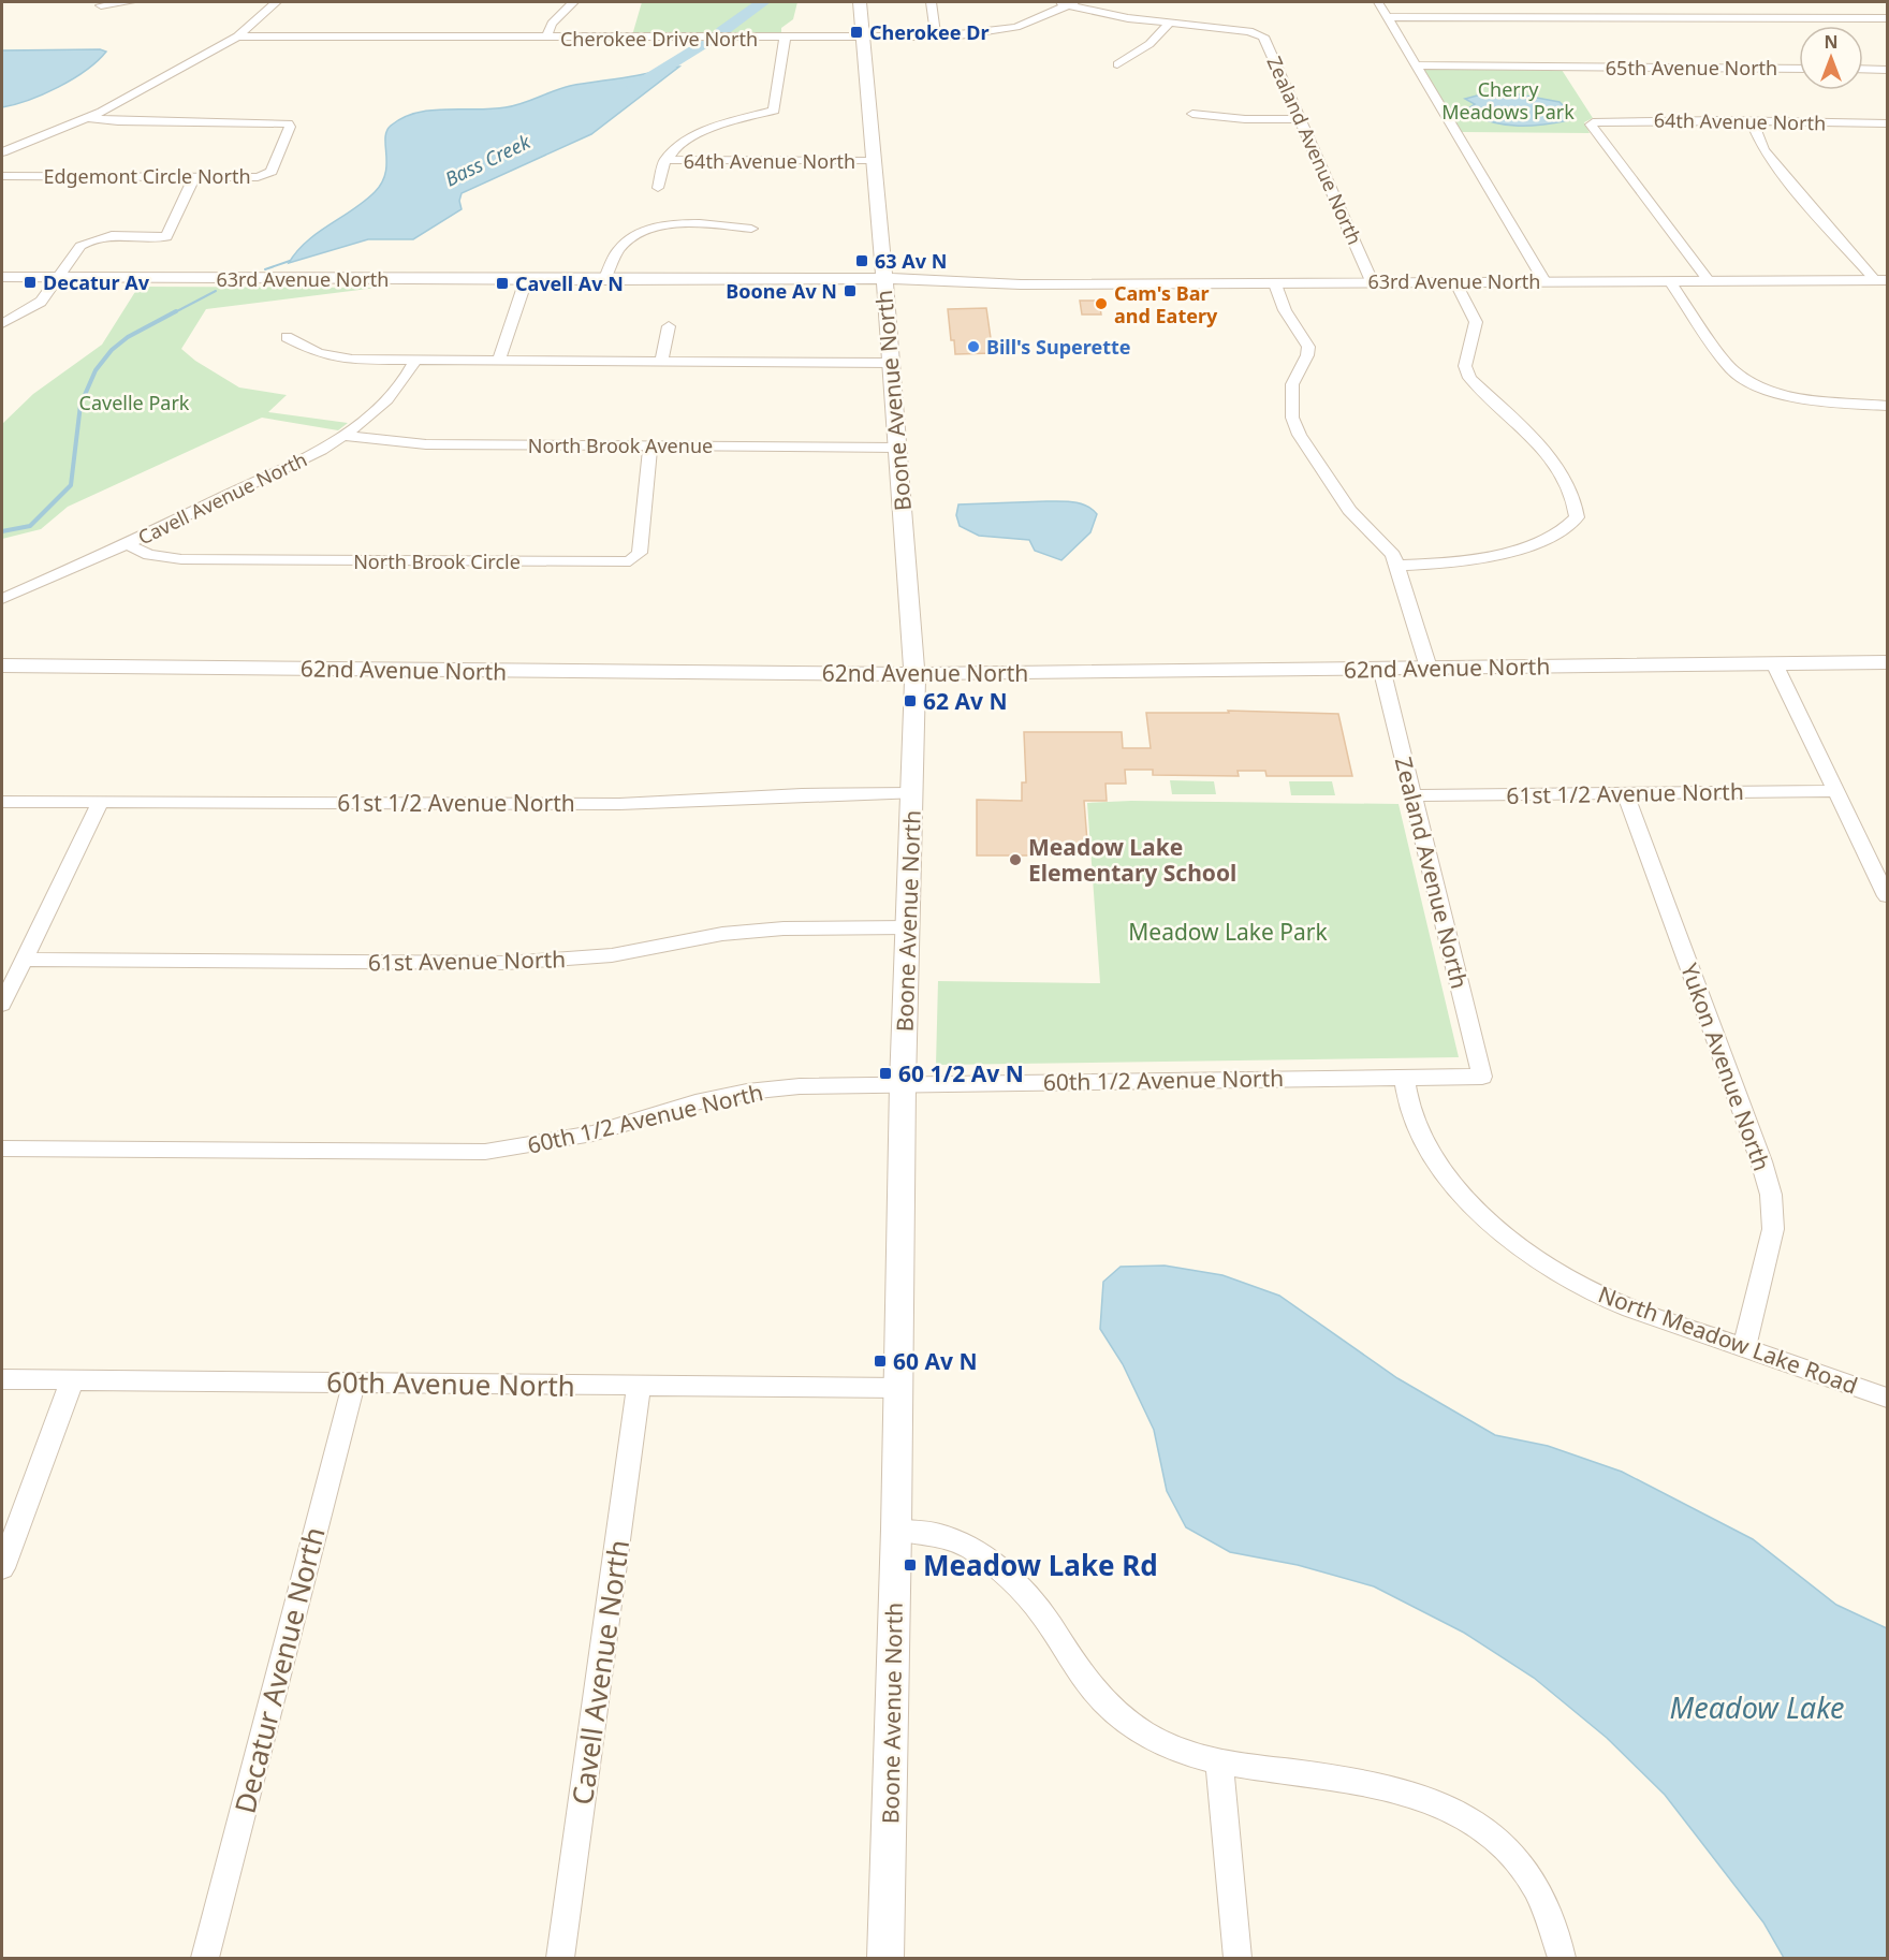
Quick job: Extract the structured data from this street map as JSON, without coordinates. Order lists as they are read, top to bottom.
{
  "streets": {
    "street": [
      "Cherokee Drive North",
      "65th Avenue North",
      "64th Avenue North",
      "Zealand Avenue North",
      "Edgemont Circle North",
      "63rd Avenue North",
      "Boone Avenue North",
      "North Brook Avenue",
      "Cavell Avenue North",
      "North Brook Circle",
      "62nd Avenue North",
      "61st 1/2 Avenue North",
      "61st Avenue North",
      "Yukon Avenue North",
      "60th 1/2 Avenue North",
      "North Meadow Lake Road",
      "60th Avenue North",
      "Decatur Avenue North"
    ]
  },
  "crossings": [
    ["Cherokee Drive North", "Zealand Avenue North"],
    ["Cherokee Drive North", "Boone Avenue North"],
    ["64th Avenue North", "63rd Avenue North"],
    ["64th Avenue North", "Boone Avenue North"],
    ["Zealand Avenue North", "63rd Avenue North"],
    ["Zealand Avenue North", "62nd Avenue North"],
    ["Zealand Avenue North", "61st 1/2 Avenue North"],
    ["Zealand Avenue North", "60th 1/2 Avenue North"],
    ["63rd Avenue North", "Boone Avenue North"],
    ["Boone Avenue North", "North Brook Avenue"],
    ["Boone Avenue North", "62nd Avenue North"],
    ["Boone Avenue North", "61st 1/2 Avenue North"],
    ["Boone Avenue North", "61st Avenue North"],
    ["Boone Avenue North", "60th 1/2 Avenue North"],
    ["Boone Avenue North", "60th Avenue North"],
    ["North Brook Avenue", "Cavell Avenue North"],
    ["North Brook Avenue", "North Brook Circle"],
    ["Cavell Avenue North", "North Brook Circle"],
    ["Cavell Avenue North", "60th Avenue North"],
    ["61st 1/2 Avenue North", "Yukon Avenue North"],
    ["Yukon Avenue North", "North Meadow Lake Road"],
    ["60th 1/2 Avenue North", "North Meadow Lake Road"],
    ["60th Avenue North", "Decatur Avenue North"]
  ],
  "water": ["Bass Creek", "Meadow Lake"],
  "parks": ["Cherry Meadows Park", "Cavelle Park", "Meadow Lake Park"],
  "places": {
    "transit": [
      "Cherokee Dr",
      "63 Av N",
      "Decatur Av",
      "Cavell Av N",
      "Boone Av N",
      "62 Av N",
      "60 1/2 Av N",
      "60 Av N",
      "Meadow Lake Rd"
    ],
    "other": ["Cam's Bar and Eatery", "Bill's Superette", "Meadow Lake Elementary School"]
  },
  "north": "top"
}
